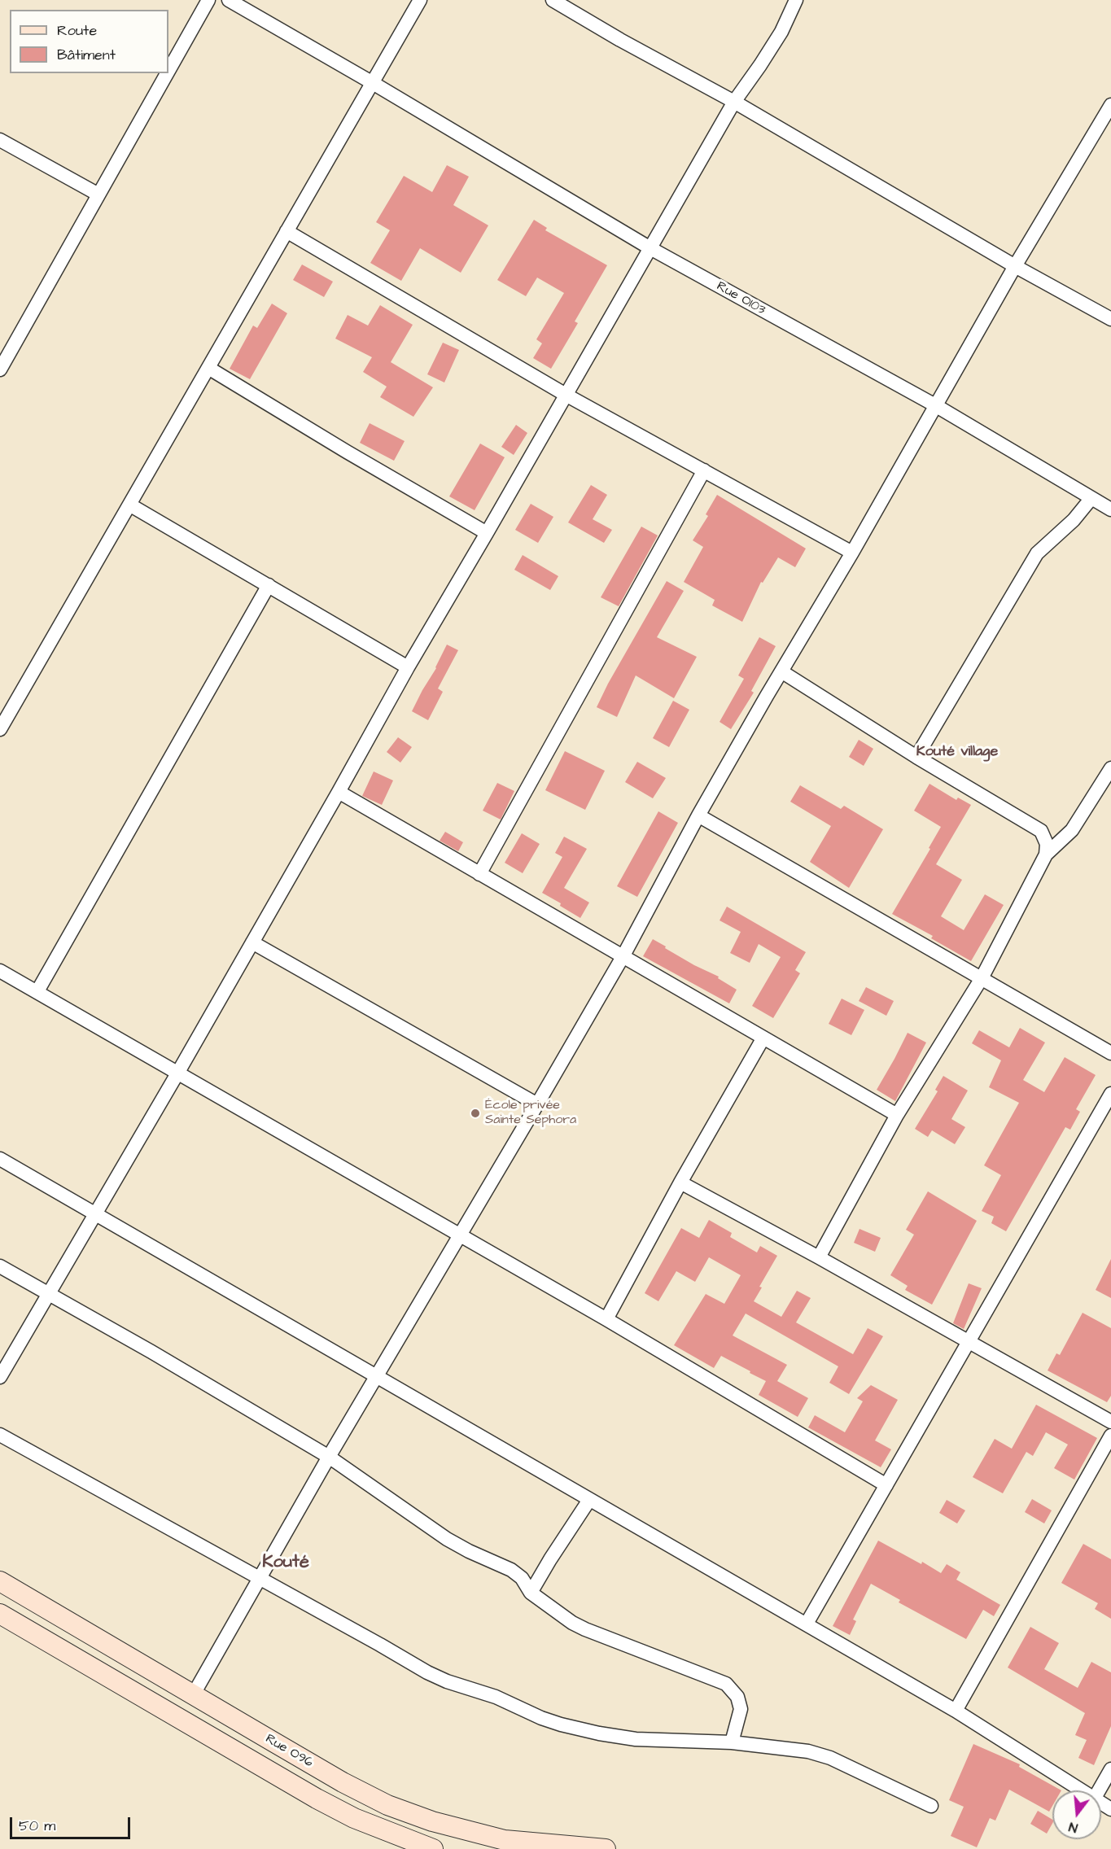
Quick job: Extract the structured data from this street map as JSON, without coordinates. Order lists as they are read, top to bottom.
{
  "streets": {
    "main road": ["Rue O96"],
    "street": ["Rue O103"]
  },
  "districts": ["Kouté village", "Kouté"],
  "places": ["École privée Sainte Sephora"],
  "legend": ["Route", "Bâtiment"],
  "scale_bar": "50 m",
  "north": "bottom"
}
